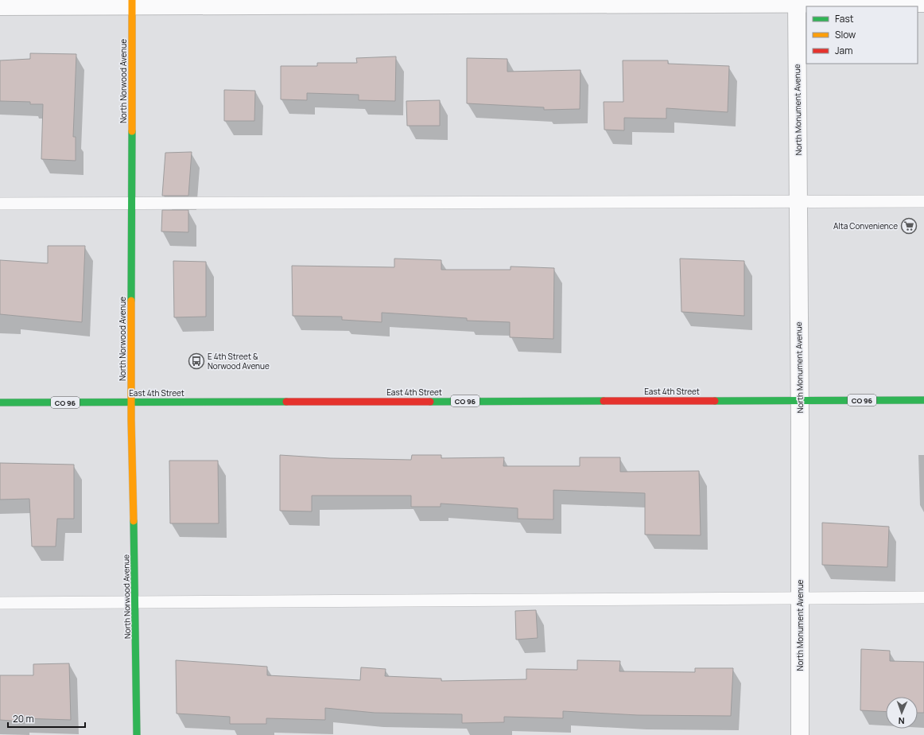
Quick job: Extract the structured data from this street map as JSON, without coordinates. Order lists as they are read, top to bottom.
{
  "streets": {
    "main road": ["North Norwood Avenue", "East 4th Street", "CO 96"],
    "street": ["North Monument Avenue"]
  },
  "crossings": [
    ["North Norwood Avenue", "East 4th Street"],
    ["North Monument Avenue", "East 4th Street"]
  ],
  "places": {
    "supermarket": ["Alta Convenience"],
    "bus stop": ["E 4th Street & Norwood Avenue"]
  },
  "legend": ["Fast", "Slow", "Jam"],
  "scale_bar": "20 m",
  "north": "bottom"
}
